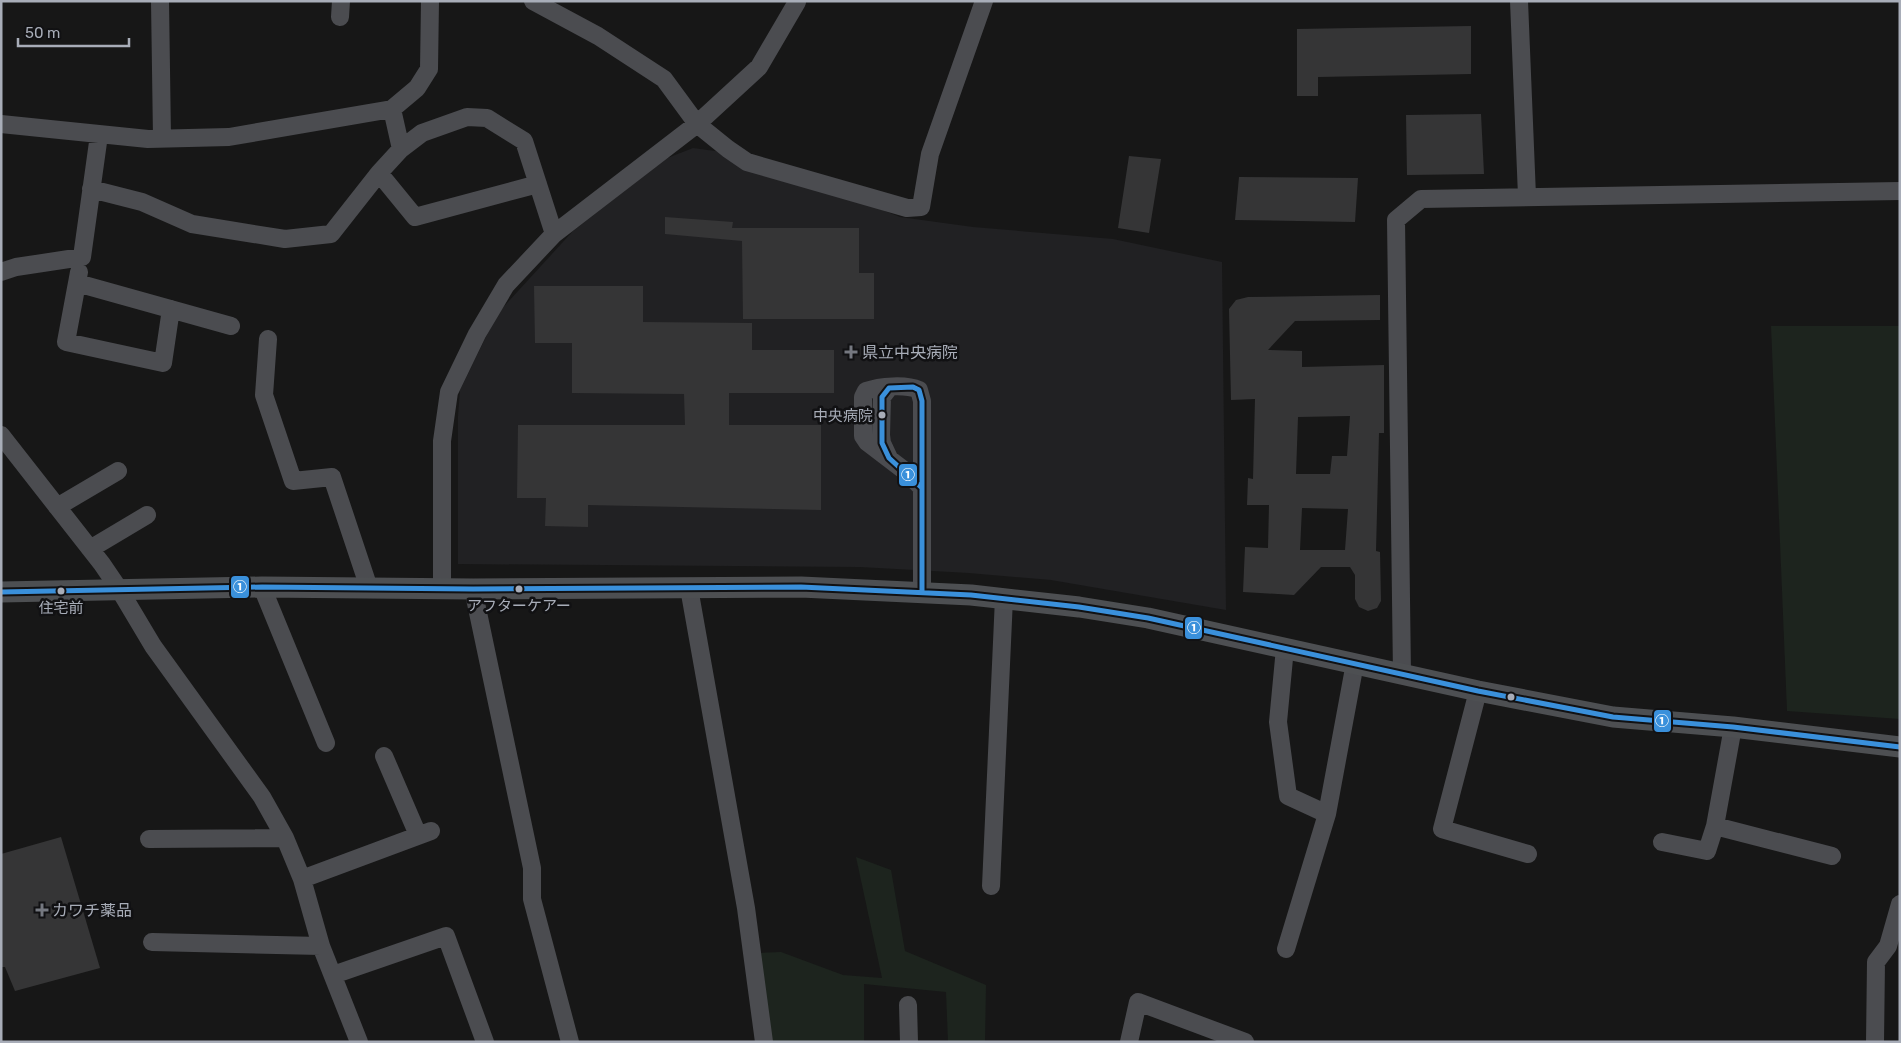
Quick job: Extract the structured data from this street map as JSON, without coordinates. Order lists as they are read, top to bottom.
{
  "places": {
    "health": ["県立中央病院", "カワチ薬品"],
    "other": ["中央病院", "アフターケアー", "住宅前"]
  },
  "lines": ["transit line ①"],
  "scale_bar": "50 m"
}
